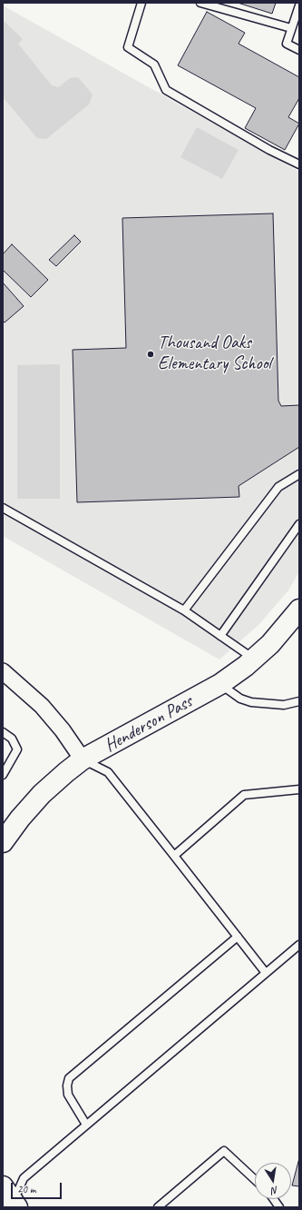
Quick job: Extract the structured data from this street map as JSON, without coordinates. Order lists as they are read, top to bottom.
{
  "streets": {
    "street": ["Henderson Pass"]
  },
  "places": ["Thousand Oaks Elementary School"],
  "scale_bar": "20 m",
  "north": "bottom"
}
